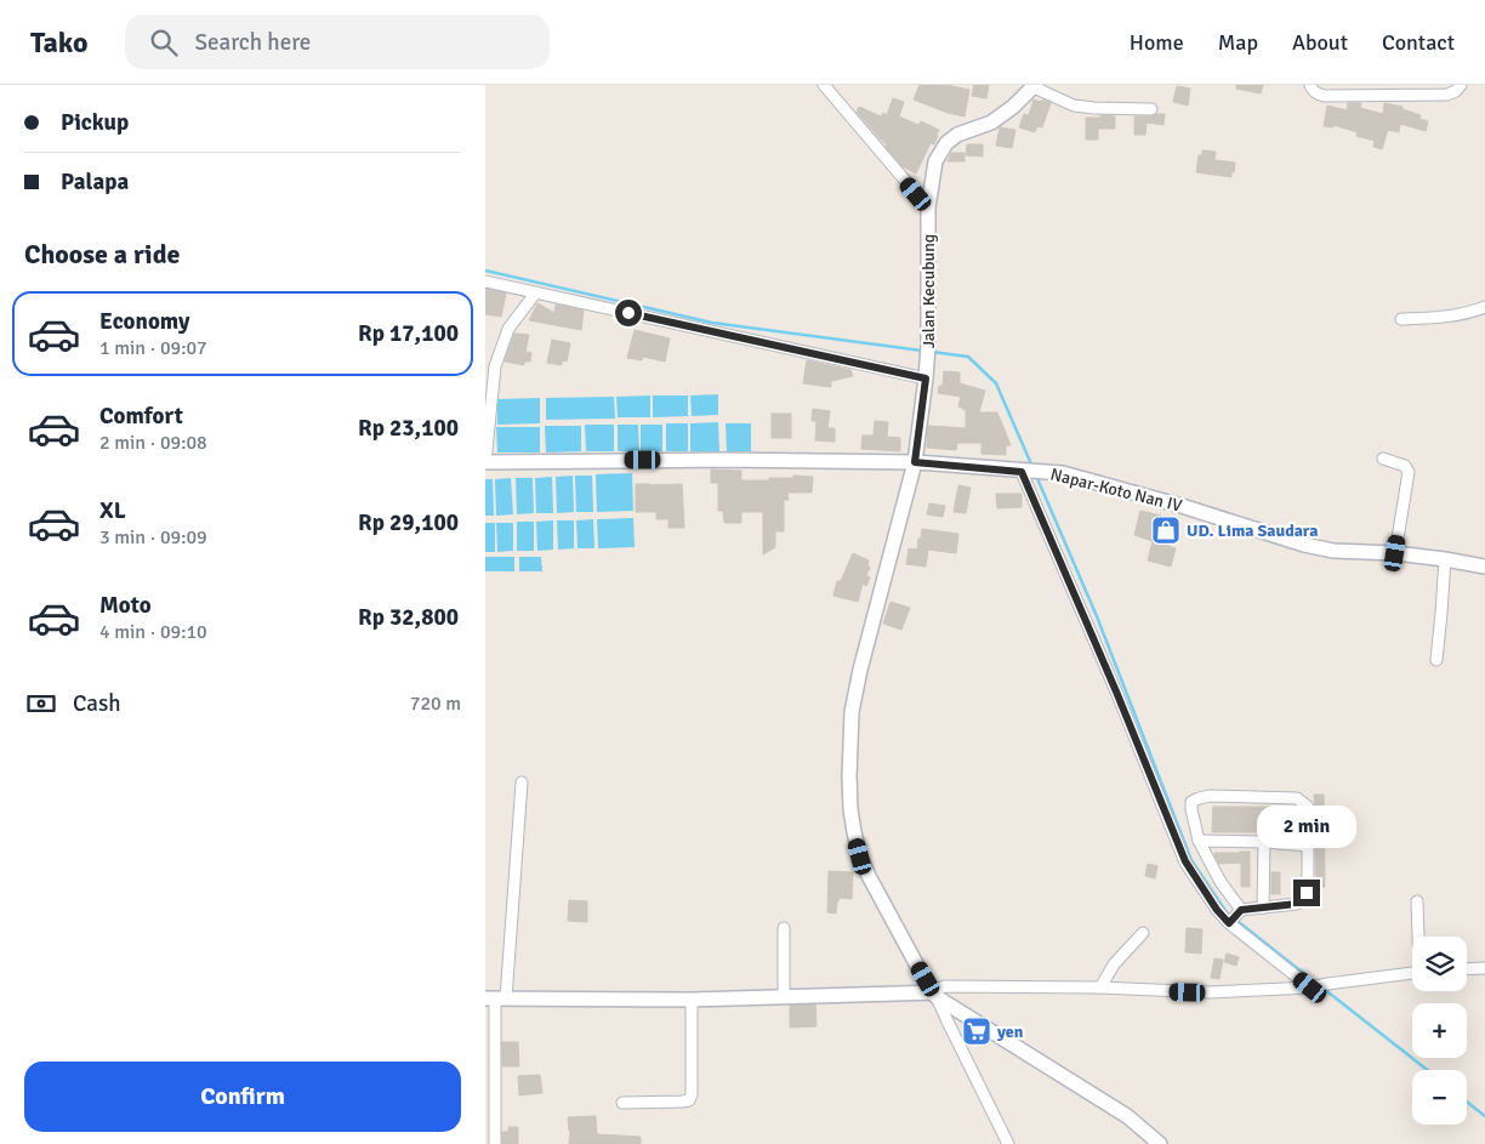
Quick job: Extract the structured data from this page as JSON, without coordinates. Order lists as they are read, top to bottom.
{
  "streets": {
    "street": ["Jalan Kecubung", "Napar-Koto Nan IV"]
  },
  "crossings": [
    ["Jalan Kecubung", "Napar-Koto Nan IV"]
  ],
  "places": {
    "shop": ["UD. Lima Saudara"],
    "supermarket": ["yen"]
  },
  "page": {
    "header": "Tako",
    "search": "Search here",
    "nav": [
      "Home",
      "Map",
      "About",
      "Contact"
    ],
    "banner": ["Pickup", "Palapa"],
    "heading": "Choose a ride",
    "list": [
      {
        "name": "Economy",
        "note": "1 min · 09:07",
        "value": "Rp 17,100"
      },
      {
        "name": "Comfort",
        "note": "2 min · 09:08",
        "value": "Rp 23,100"
      },
      {
        "name": "XL",
        "note": "3 min · 09:09",
        "value": "Rp 29,100"
      },
      {
        "name": "Moto",
        "note": "4 min · 09:10",
        "value": "Rp 32,800"
      }
    ],
    "pay": ["Cash", "720 m"],
    "bubble": "2 min",
    "map_buttons": ["+", "−"],
    "buttons": "Confirm"
  }
}
